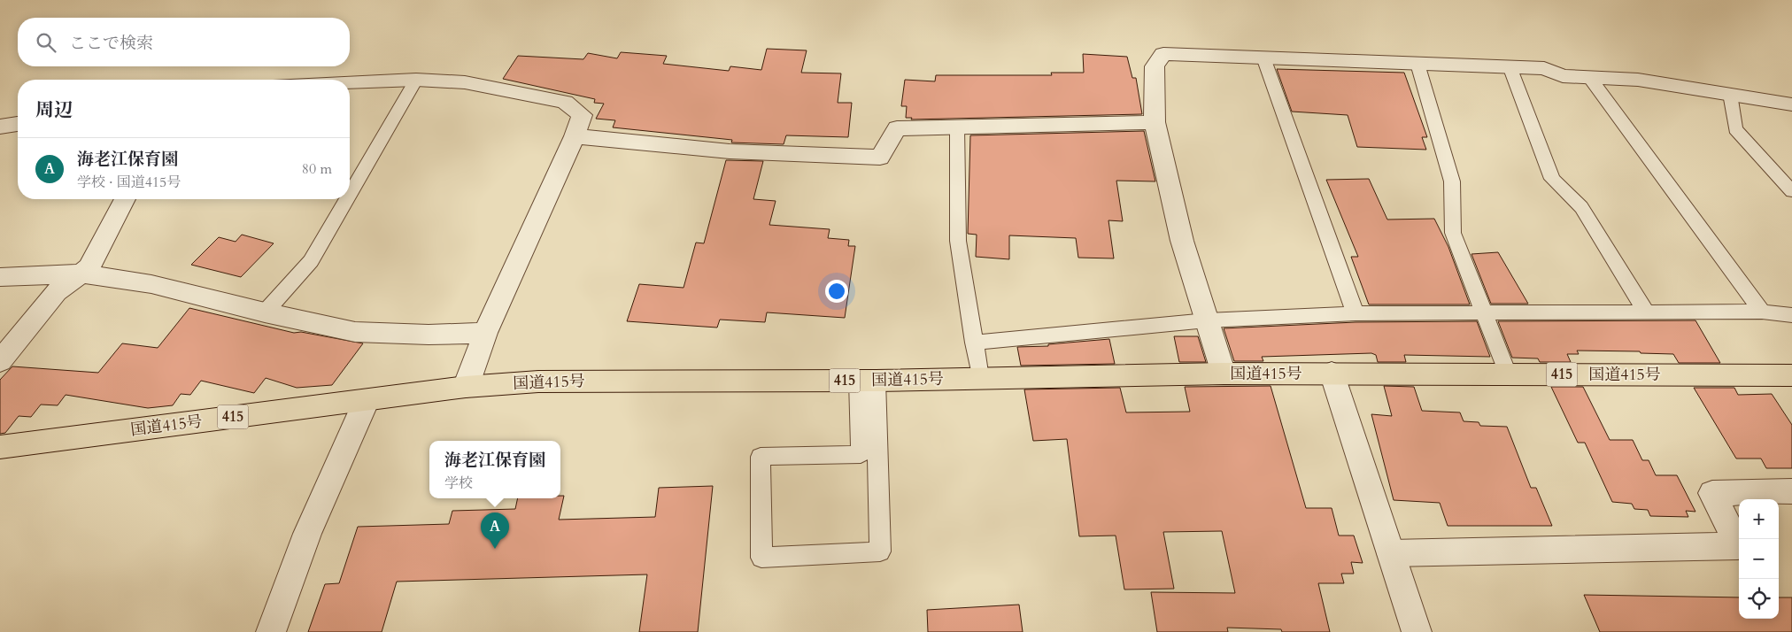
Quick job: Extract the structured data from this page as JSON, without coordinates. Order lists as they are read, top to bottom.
{
  "streets": {
    "highway": ["国道415号", "415"]
  },
  "page": {
    "search": "ここで検索",
    "heading": "周辺",
    "list": [
      {
        "mark": "A",
        "name": "海老江保育園",
        "note": "学校 · 国道415号",
        "value": "80 m"
      }
    ],
    "popup": ["海老江保育園", "学校"],
    "map_buttons": ["+", "−"],
    "pins": "A"
  }
}
